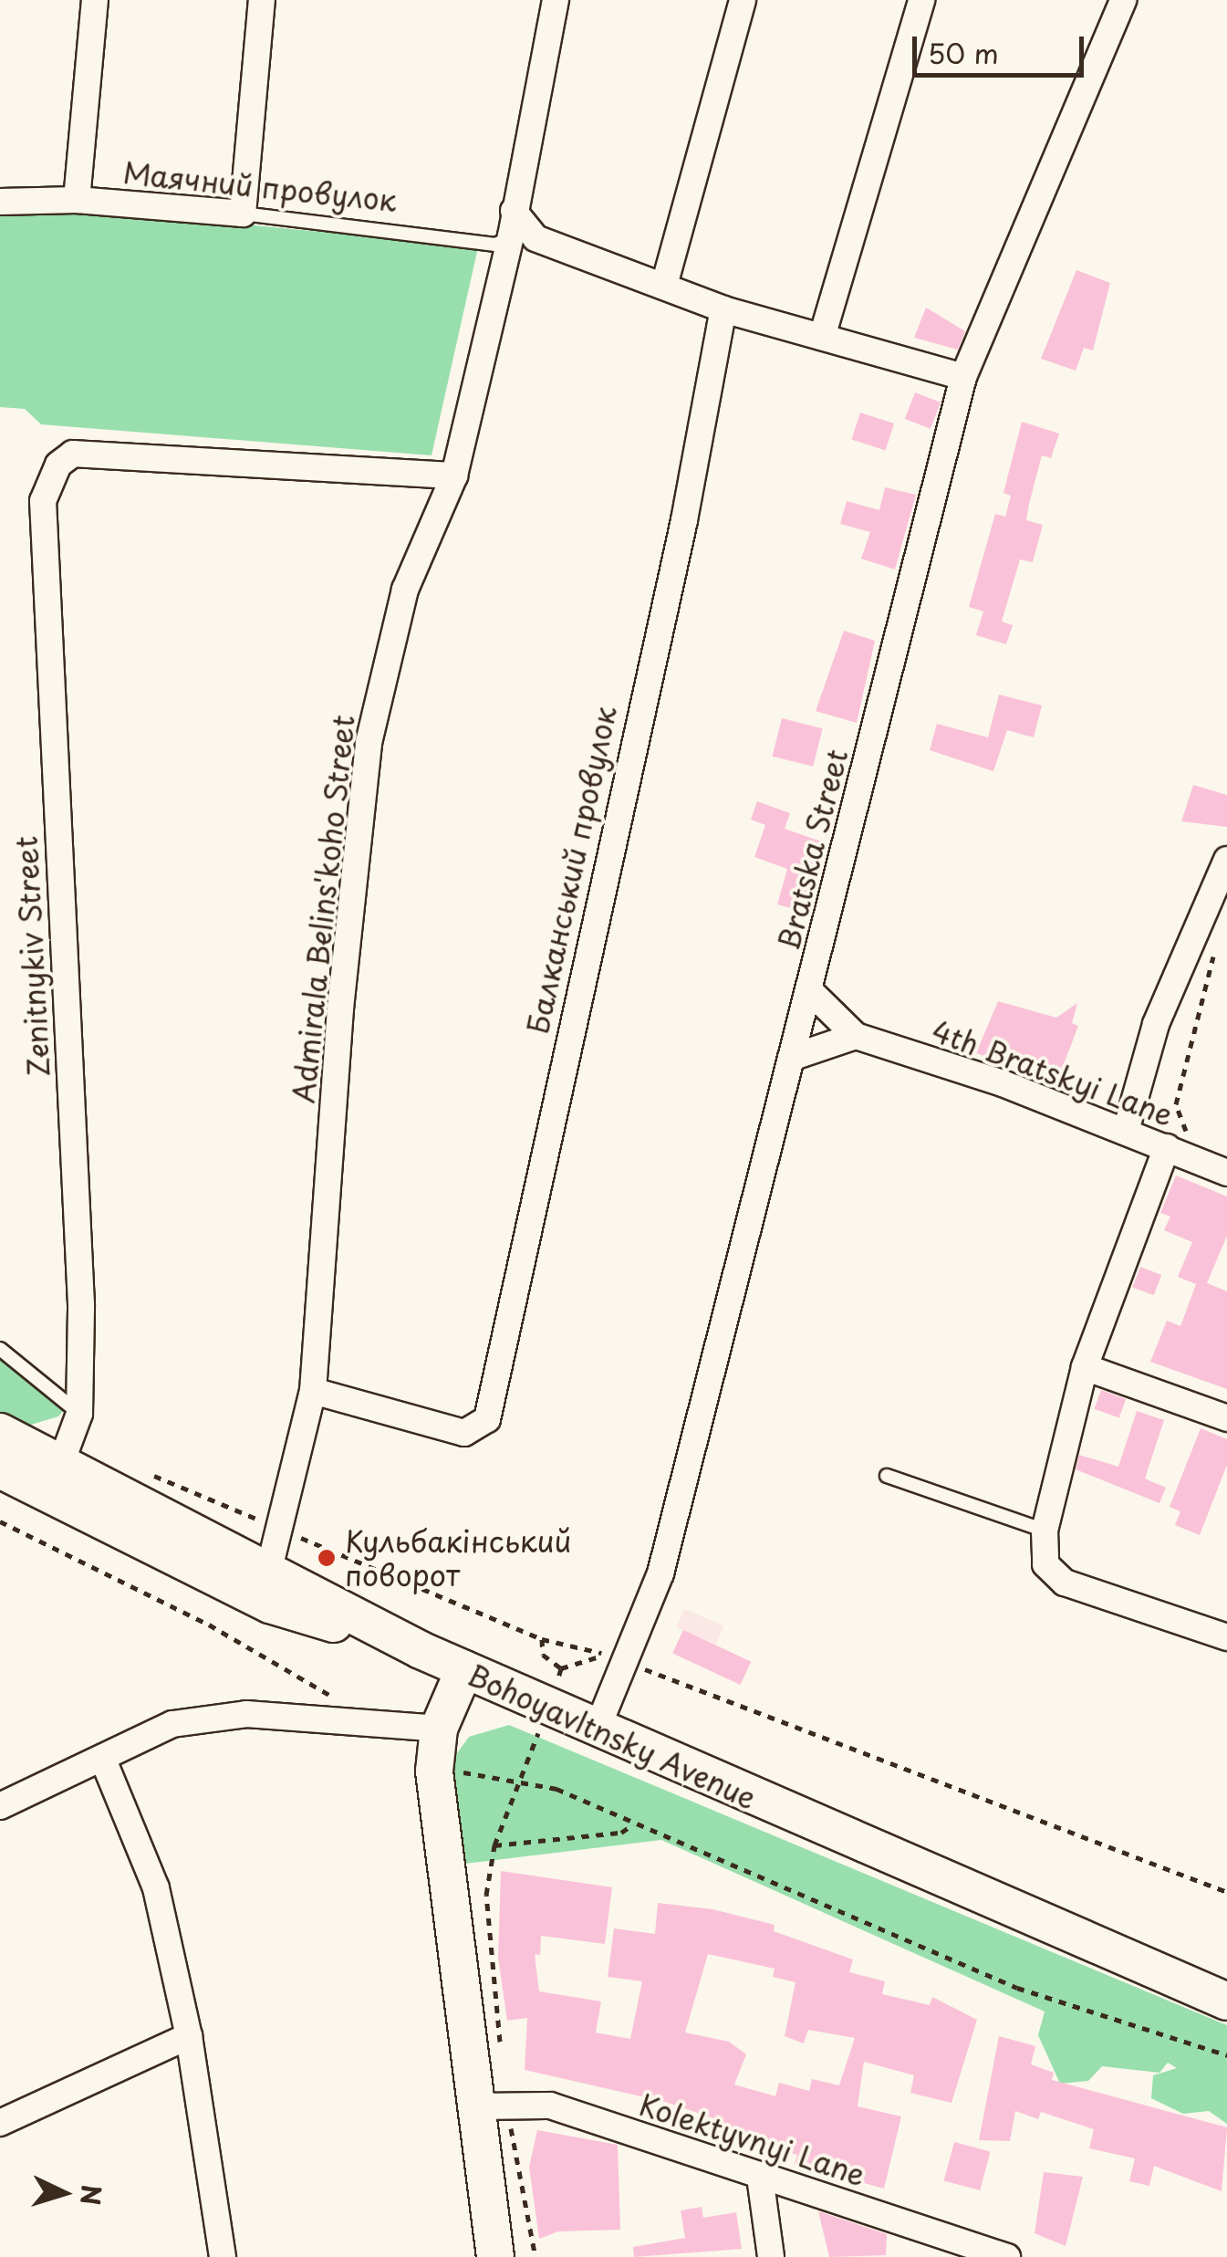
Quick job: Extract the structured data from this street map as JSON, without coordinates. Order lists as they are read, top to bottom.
{
  "streets": {
    "main road": ["Bohoyavltnsky Avenue"],
    "street": [
      "Маячний провулок",
      "Bratska Street",
      "Балканський провулок",
      "Admirala Belins'koho Street",
      "Zenitnykiv Street",
      "4th Bratskyi Lane",
      "Kolektyvnyi Lane"
    ]
  },
  "crossings": [
    ["Маячний провулок", "Admirala Belins'koho Street"],
    ["Bratska Street", "4th Bratskyi Lane"],
    ["Bratska Street", "Bohoyavltnsky Avenue"],
    ["Балканський провулок", "Admirala Belins'koho Street"],
    ["Admirala Belins'koho Street", "Zenitnykiv Street"]
  ],
  "places": ["Кульбакінський поворот"],
  "scale_bar": "50 m",
  "north": "right"
}
